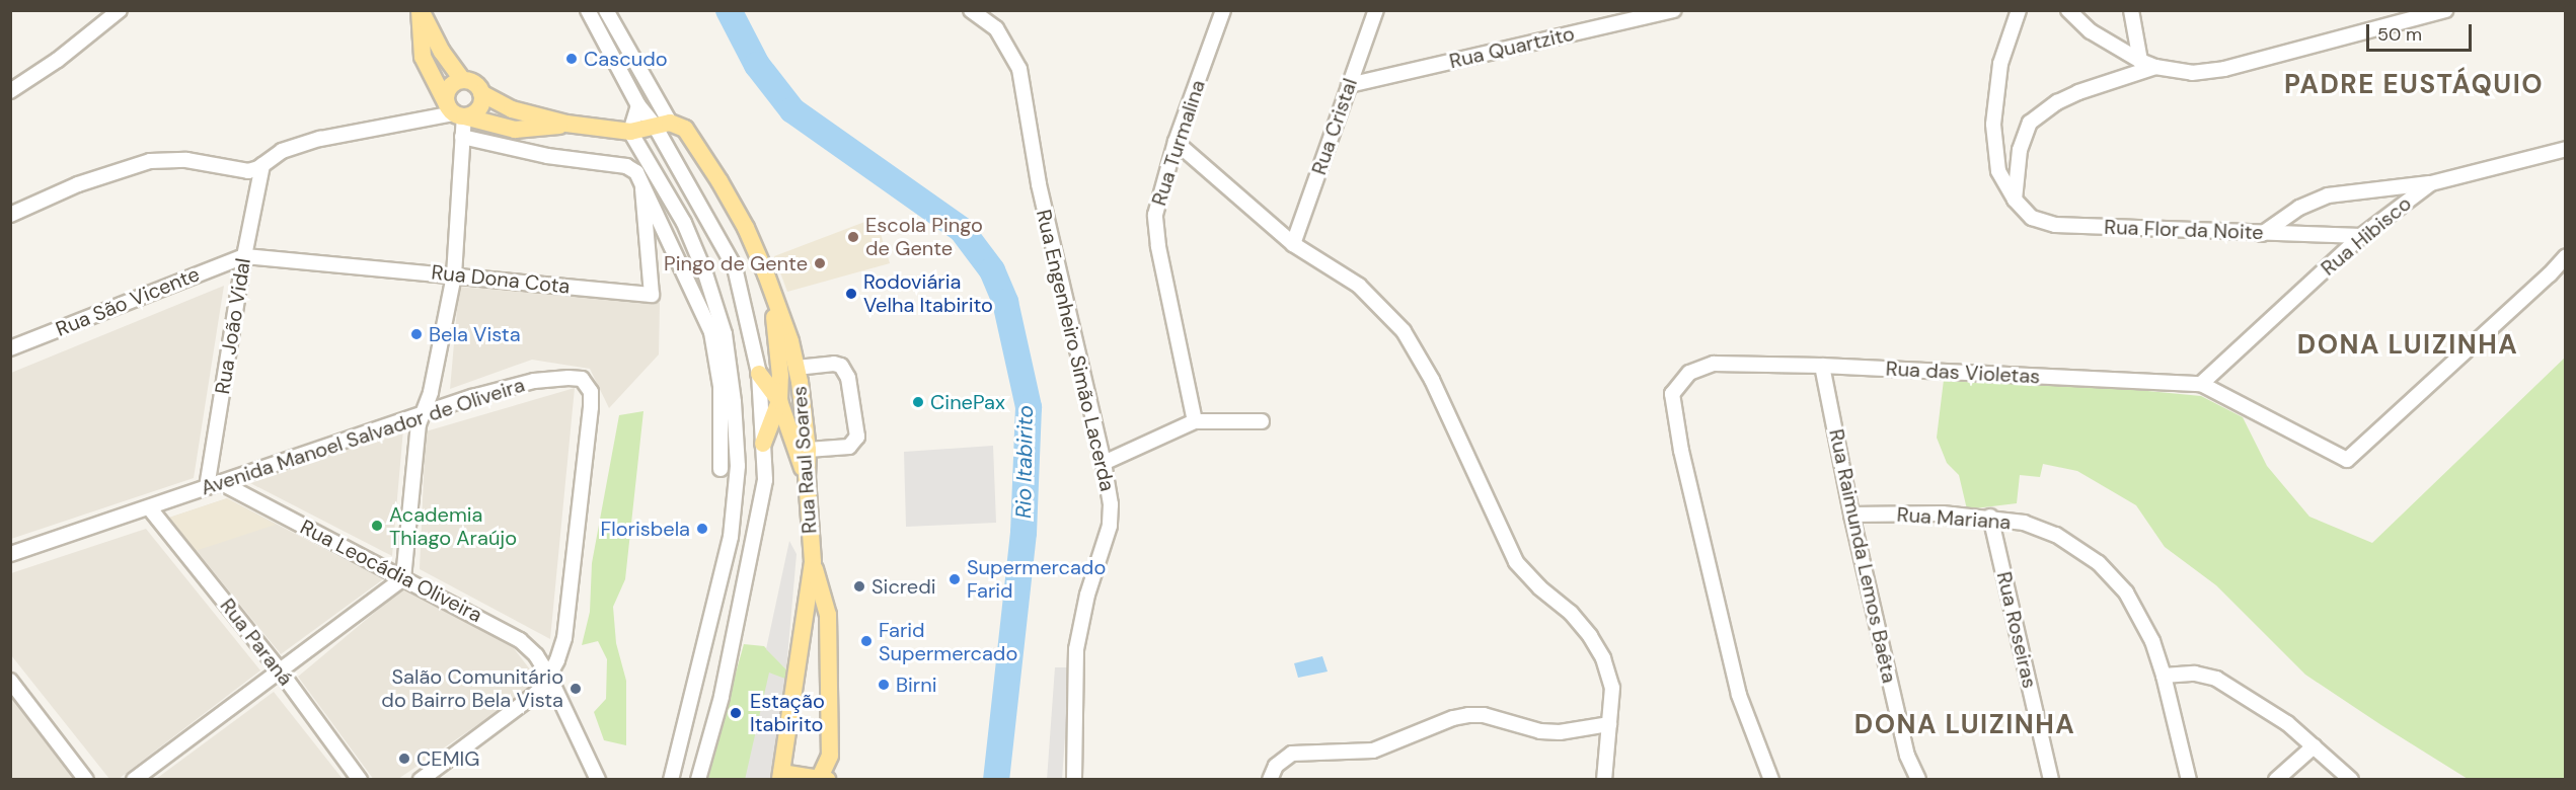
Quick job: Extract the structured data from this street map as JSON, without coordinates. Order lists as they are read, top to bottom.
{
  "streets": {
    "main road": ["Rua Raul Soares"],
    "street": [
      "Rua Quartzito",
      "Rua Cristal",
      "Rua Turmalina",
      "Rua Flor da Noite",
      "Rua Hibisco",
      "Rua Dona Cota",
      "Rua São Vicente",
      "Rua João Vidal",
      "Rua Engenheiro Simão Lacerda",
      "Rua das Violetas",
      "Avenida Manoel Salvador de Oliveira",
      "Rua Mariana",
      "Rua Raimunda Lemos Baêta",
      "Rua Leocádia Oliveira",
      "Rua Roseiras",
      "Rua Paraná"
    ]
  },
  "crossings": [
    ["Rua Quartzito", "Rua Cristal"],
    ["Rua Flor da Noite", "Rua Hibisco"],
    ["Rua Hibisco", "Rua das Violetas"],
    ["Rua Dona Cota", "Rua São Vicente"],
    ["Rua Dona Cota", "Rua João Vidal"],
    ["Rua São Vicente", "Rua João Vidal"],
    ["Rua João Vidal", "Avenida Manoel Salvador de Oliveira"],
    ["Rua João Vidal", "Rua Leocádia Oliveira"],
    ["Rua das Violetas", "Rua Raimunda Lemos Baêta"],
    ["Avenida Manoel Salvador de Oliveira", "Rua Leocádia Oliveira"],
    ["Avenida Manoel Salvador de Oliveira", "Rua Paraná"],
    ["Rua Mariana", "Rua Raimunda Lemos Baêta"],
    ["Rua Mariana", "Rua Roseiras"]
  ],
  "districts": ["PADRE EUSTÁQUIO", "DONA LUIZINHA", "DONA LUIZINHA"],
  "water": ["Rio Itabirito"],
  "places": [
    "Cascudo",
    "Escola Pingo de Gente",
    "Pingo de Gente",
    "Rodoviária Velha Itabirito",
    "Bela Vista",
    "CinePax",
    "Academia Thiago Araújo",
    "Florisbela",
    "Supermercado Farid",
    "Sicredi",
    "Farid Supermercado",
    "Birni",
    "Salão Comunitário do Bairro Bela Vista",
    "Estação Itabirito",
    "CEMIG"
  ],
  "scale_bar": "50 m"
}
